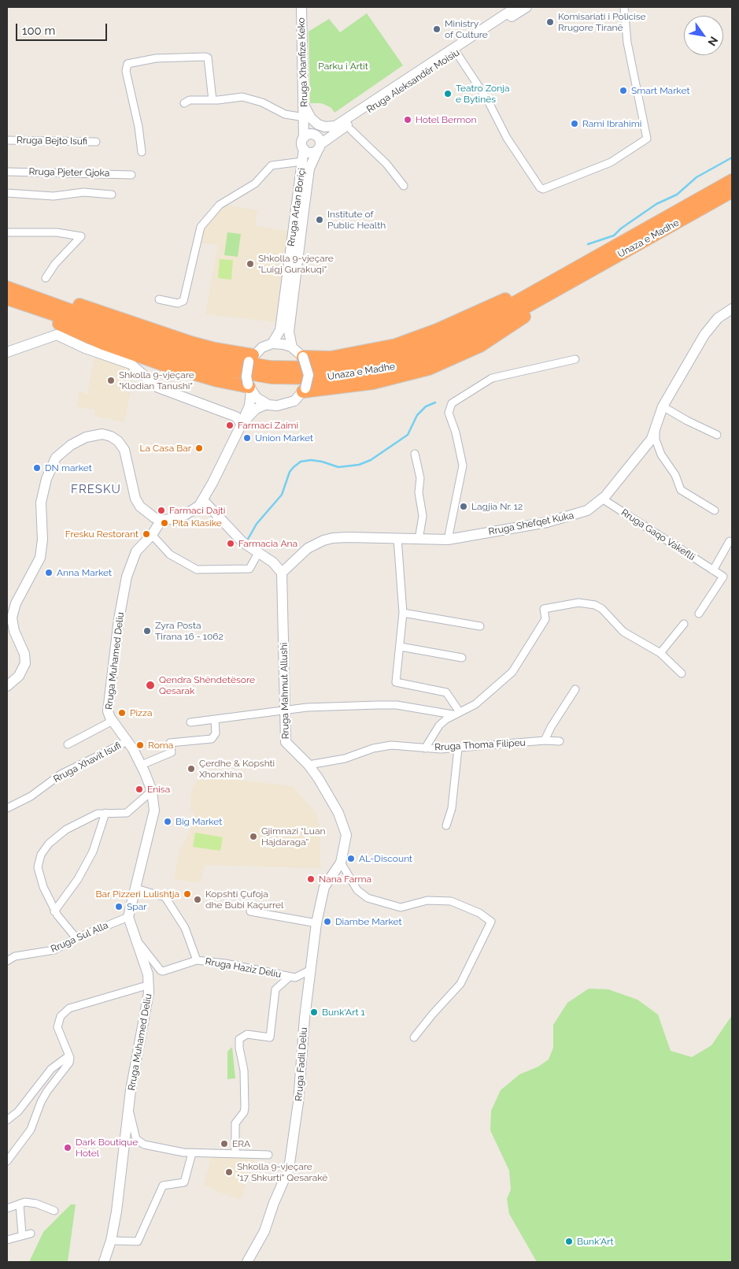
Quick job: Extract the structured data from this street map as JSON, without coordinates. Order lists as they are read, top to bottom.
{
  "streets": {
    "highway": ["Unaza e Madhe"],
    "street": [
      "Rruga Xhanfize Keko",
      "Rruga Aleksandër Moisiu",
      "Rruga Bejto Isufi",
      "Rruga Pjeter Gjoka",
      "Rruga Artan Boriçi",
      "Rruga Shefqet Kuka",
      "Rruga Gaqo Vakeflli",
      "Rruga Muhamed Deliu",
      "Rruga Mahmut Allushi",
      "Rruga Thoma Filipeu",
      "Rruga Xhavit Isufi",
      "Rruga Sul Alla",
      "Rruga Haziz Deliu",
      "Rruga Fadil Deliu"
    ]
  },
  "crossings": [
    ["Rruga Xhanfize Keko", "Rruga Artan Boriçi"],
    ["Rruga Aleksandër Moisiu", "Rruga Artan Boriçi"],
    ["Rruga Shefqet Kuka", "Rruga Gaqo Vakeflli"],
    ["Rruga Shefqet Kuka", "Rruga Mahmut Allushi"],
    ["Rruga Muhamed Deliu", "Rruga Xhavit Isufi"],
    ["Rruga Muhamed Deliu", "Rruga Sul Alla"],
    ["Rruga Mahmut Allushi", "Rruga Thoma Filipeu"],
    ["Rruga Mahmut Allushi", "Rruga Fadil Deliu"],
    ["Rruga Haziz Deliu", "Rruga Fadil Deliu"]
  ],
  "districts": ["FRESKU"],
  "parks": ["Parku i Artit"],
  "places": [
    "Komisariati i Policise Rrugore Tiranë",
    "Ministry of Culture",
    "Smart Market",
    "Teatro Zonja e Bytinës",
    "Hotel Bermon",
    "Rami Ibrahimi",
    "Institute of Public Health",
    "Shkolla 9-vjeçare \"Luigj Gurakuqi\"",
    "Shkolla 9-vjeçare \"Klodian Tanushi\"",
    "Farmaci Zaimi",
    "Union Market",
    "La Casa Bar",
    "DN market",
    "Lagjia Nr. 12",
    "Farmaci Dajti",
    "Pita Klasike",
    "Fresku Restorant",
    "Farmacia Ana",
    "Anna Market",
    "Zyra Posta Tirana 16 - 1062",
    "Qendra Shëndetësore Qesarak",
    "Pizza",
    "Roma",
    "Çerdhe & Kopshti Xhorxhina",
    "Enisa",
    "Big Market",
    "Gjimnazi “Luan Hajdaraga”",
    "AL-Discount",
    "Nana Farma",
    "Bar Pizzeri Lulishtja",
    "Kopshti Çufoja dhe Bubi Kaçurrel",
    "Spar",
    "Diambe Market",
    "Bunk‘Art 1",
    "ERA",
    "Dark Boutique Hotel",
    "Shkolla 9-vjeçare \"17 Shkurti\" Qesarakë",
    "Bunk'Art"
  ],
  "scale_bar": "100 m",
  "north": "bottom right"
}
